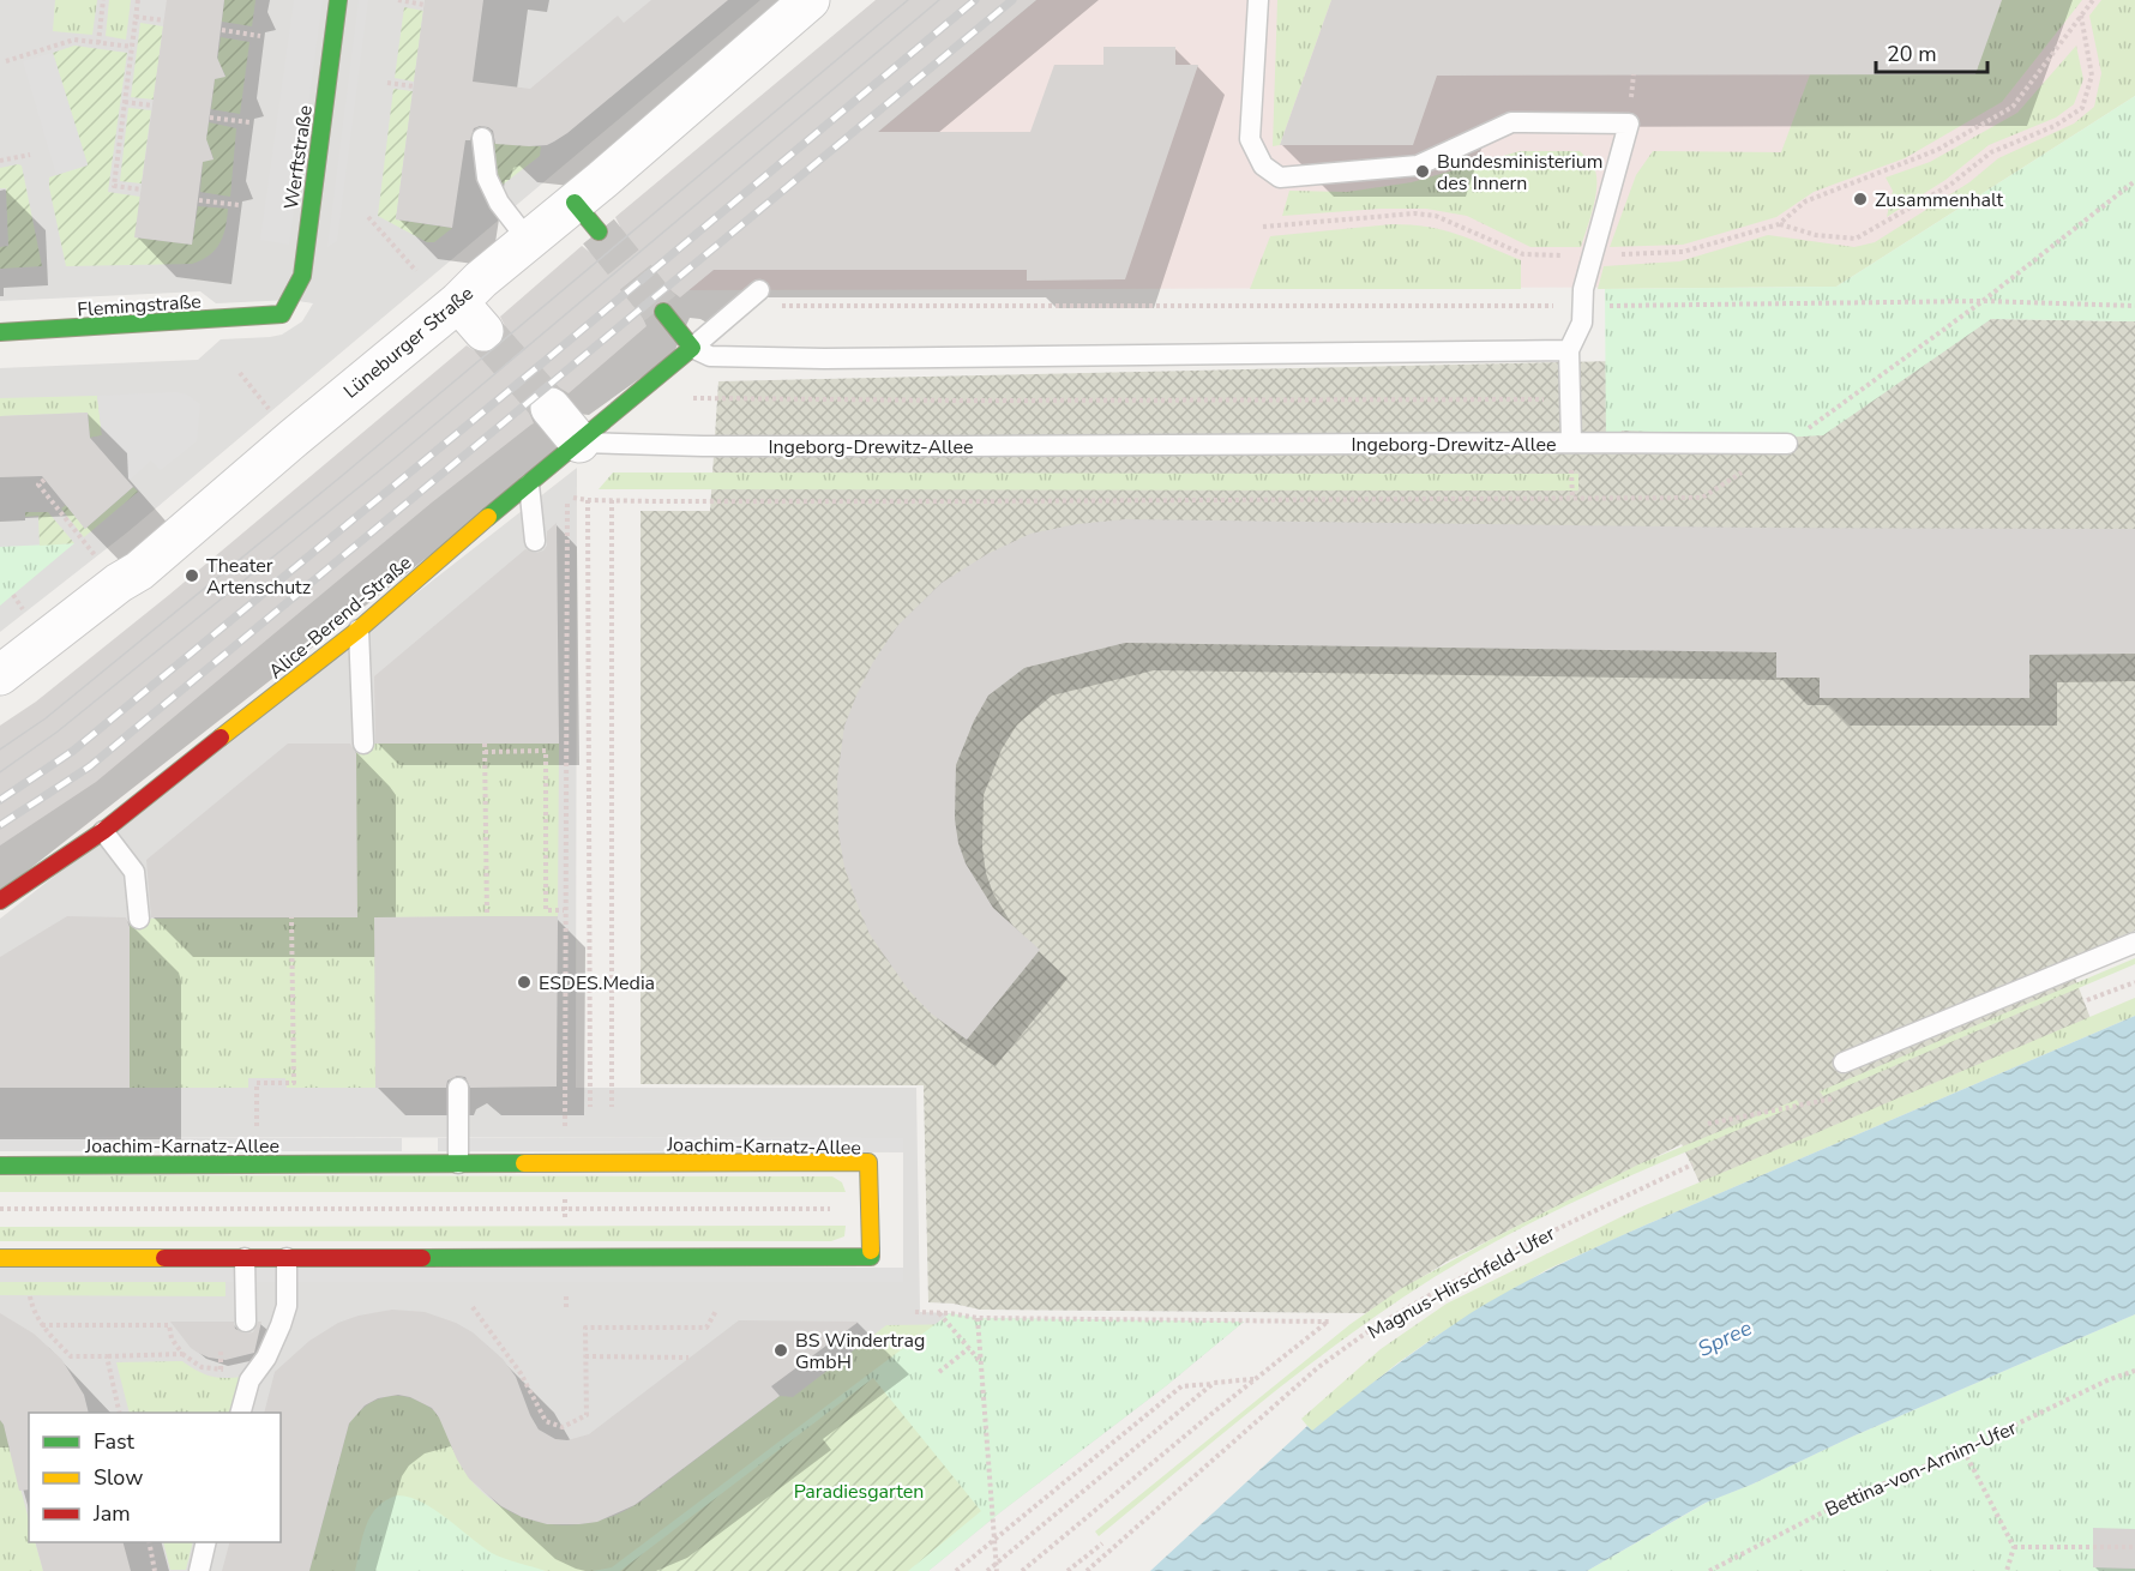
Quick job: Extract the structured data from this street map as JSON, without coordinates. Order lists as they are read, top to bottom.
{
  "streets": {
    "street": [
      "Werftstraße",
      "Flemingstraße",
      "Lüneburger Straße",
      "Alice-Berend-Straße",
      "Joachim-Karnatz-Allee"
    ],
    "lane": ["Ingeborg-Drewitz-Allee"],
    "path": ["Magnus-Hirschfeld-Ufer", "Bettina-von-Arnim-Ufer"]
  },
  "crossings": [
    ["Werftstraße", "Flemingstraße"],
    ["Ingeborg-Drewitz-Allee", "Alice-Berend-Straße"]
  ],
  "water": ["Spree"],
  "parks": ["Paradiesgarten"],
  "places": [
    "Bundesministerium des Innern",
    "Zusammenhalt",
    "Theater Artenschutz",
    "ESDES.Media",
    "BS Windertrag GmbH"
  ],
  "legend": ["Fast", "Slow", "Jam"],
  "scale_bar": "20 m"
}
